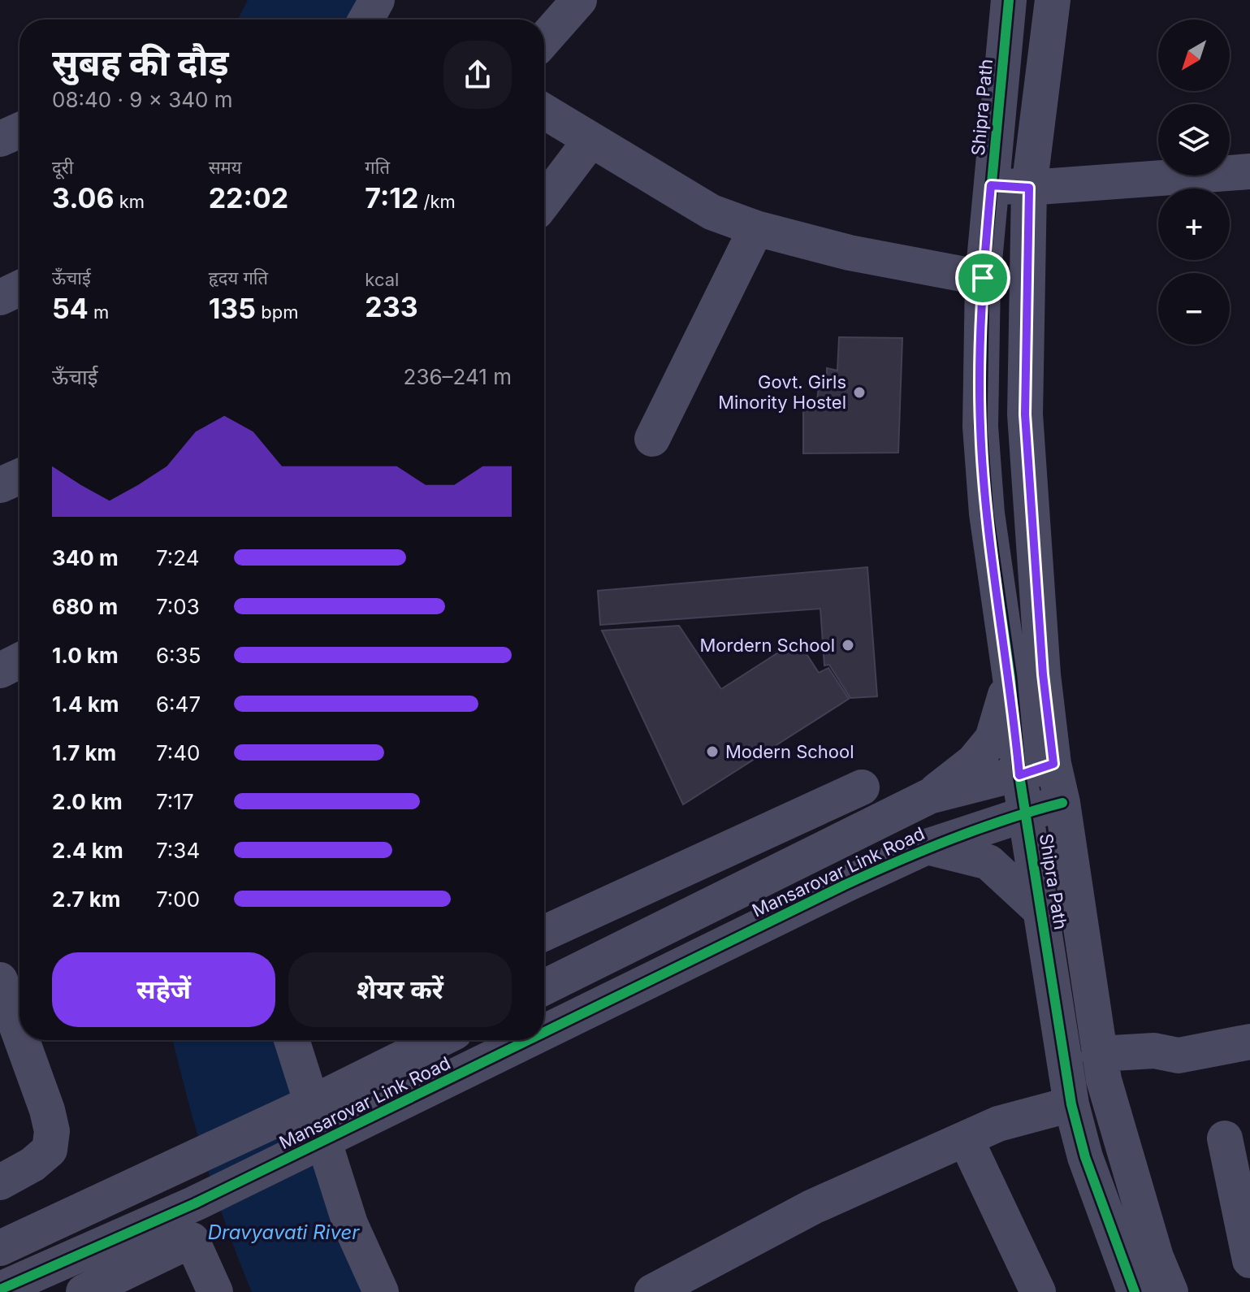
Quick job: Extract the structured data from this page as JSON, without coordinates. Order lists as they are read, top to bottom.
{
  "streets": {
    "street": ["Shipra Path", "Mansarovar Link Road"]
  },
  "crossings": [
    ["Shipra Path", "Mansarovar Link Road"]
  ],
  "water": ["Dravyavati River"],
  "places": ["Govt. Girls Minority Hostel", "Mordern School", "Modern School"],
  "north": "bottom left",
  "page": {
    "map_buttons": ["+", "−"],
    "heading": ["सुबह की दौड़", "08:40 · 9 × 340 m"],
    "stats": [
      ["दूरी", "3.06 km"],
      ["समय", "22:02"],
      ["गति", "7:12 /km"],
      ["ऊँचाई", "54 m"],
      ["हृदय गति", "135 bpm"],
      ["kcal", "233"]
    ],
    "chart": ["ऊँचाई", "236–241 m"],
    "list": [
      {
        "name": "340 m",
        "note": "7:24"
      },
      {
        "name": "680 m",
        "note": "7:03"
      },
      {
        "name": "1.0 km",
        "note": "6:35"
      },
      {
        "name": "1.4 km",
        "note": "6:47"
      },
      {
        "name": "1.7 km",
        "note": "7:40"
      },
      {
        "name": "2.0 km",
        "note": "7:17"
      },
      {
        "name": "2.4 km",
        "note": "7:34"
      },
      {
        "name": "2.7 km",
        "note": "7:00"
      }
    ],
    "buttons": ["सहेजें", "शेयर करें"]
  }
}
